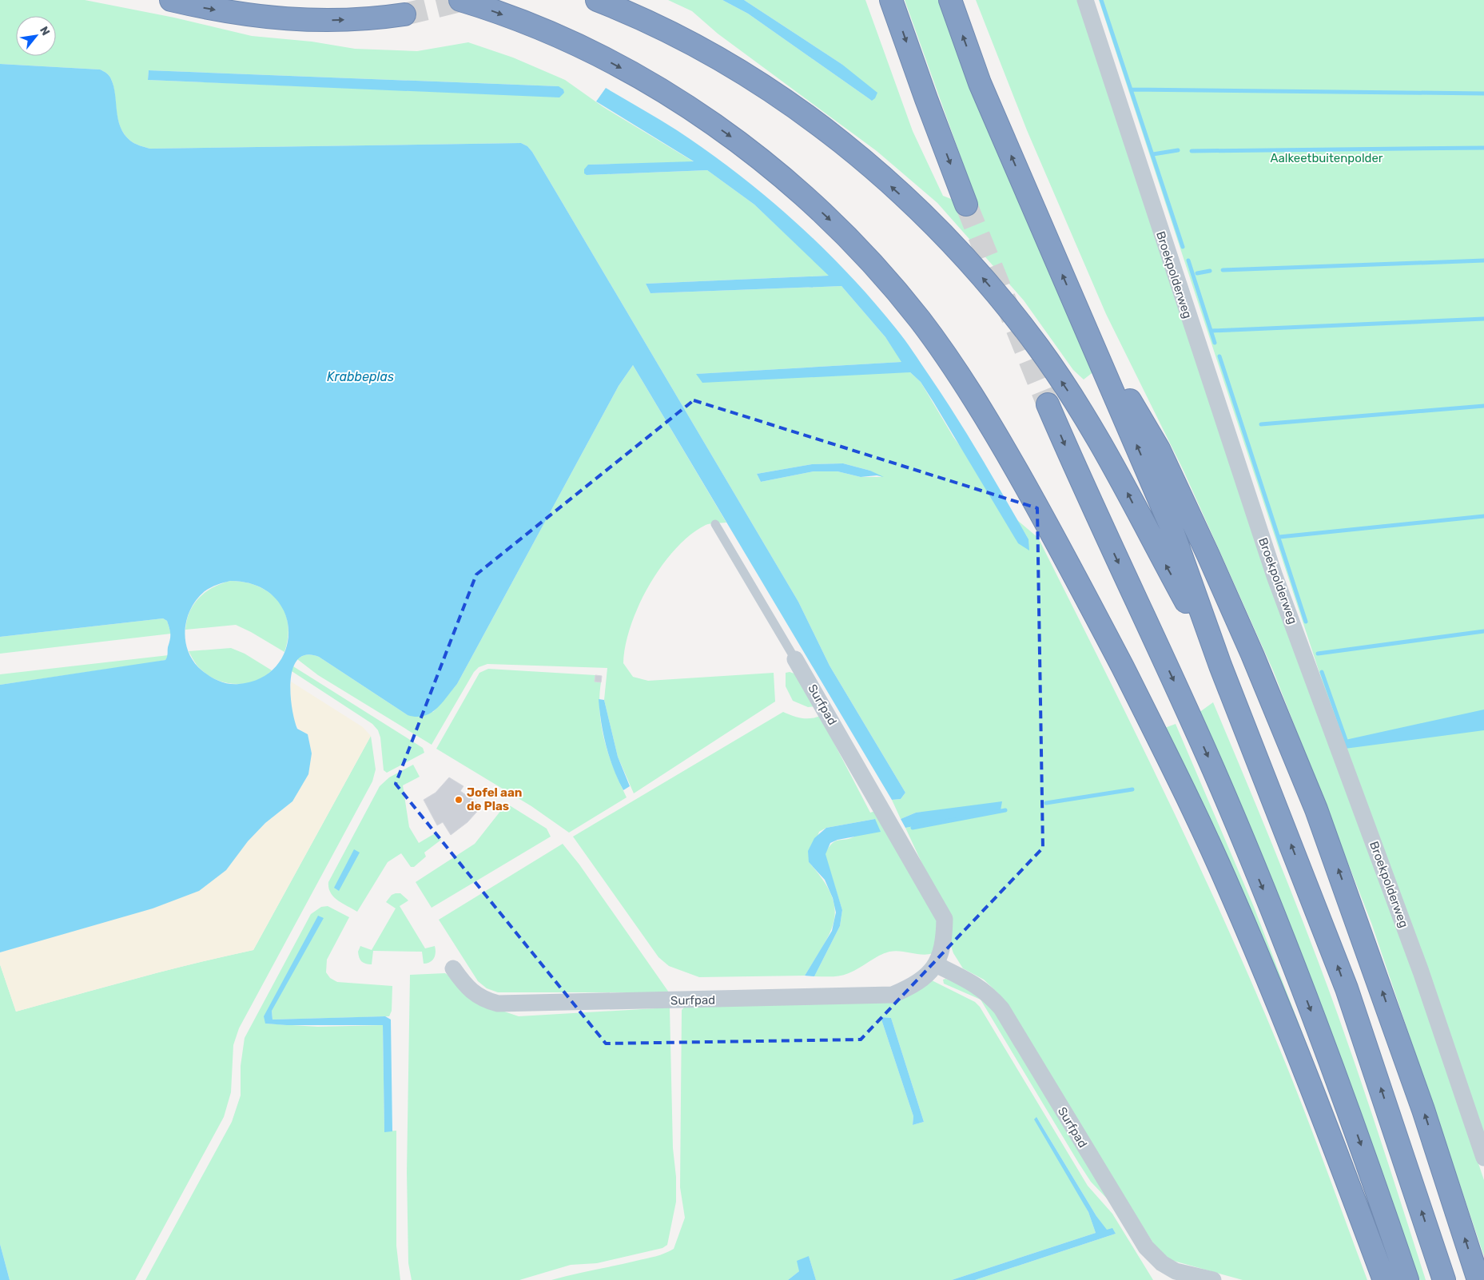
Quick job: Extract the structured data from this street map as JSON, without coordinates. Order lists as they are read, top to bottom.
{
  "streets": {
    "street": ["Broekpolderweg", "Surfpad"]
  },
  "water": ["Krabbeplas"],
  "parks": ["Aalkeetbuitenpolder"],
  "places": ["Jofel aan de Plas"],
  "north": "top right"
}
